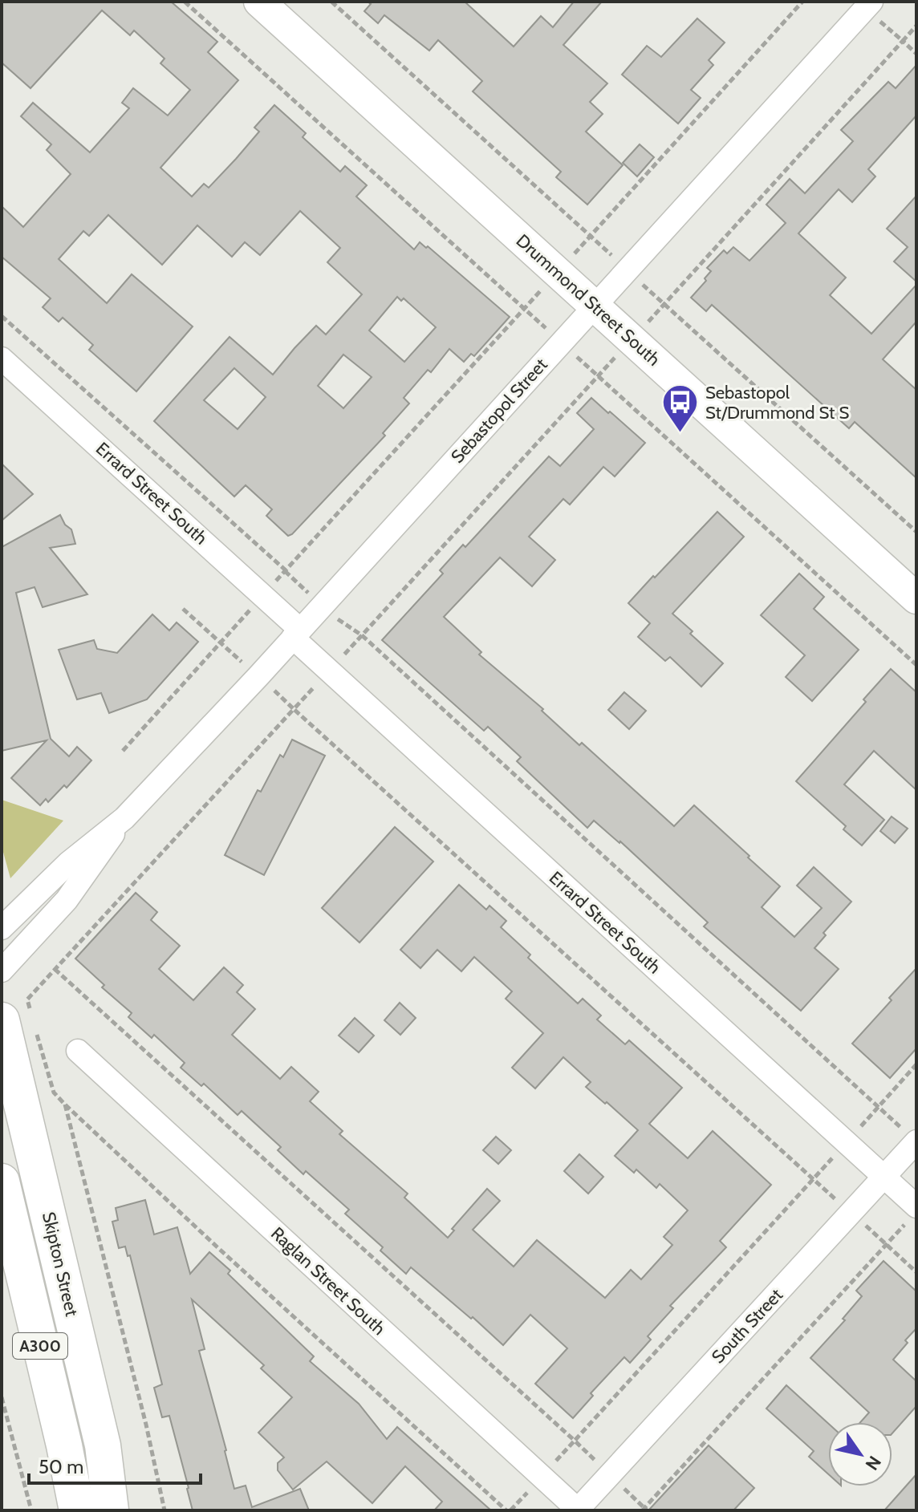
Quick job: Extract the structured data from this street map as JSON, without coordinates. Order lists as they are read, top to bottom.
{
  "streets": {
    "highway": ["Skipton Street", "A300"],
    "main road": ["Drummond Street South"],
    "street": [
      "Sebastopol Street",
      "Errard Street South",
      "Raglan Street South",
      "South Street"
    ]
  },
  "crossings": [
    ["Drummond Street South", "Sebastopol Street"],
    ["Sebastopol Street", "Errard Street South"],
    ["Errard Street South", "South Street"],
    ["Raglan Street South", "South Street"]
  ],
  "places": {
    "bus stop": ["Sebastopol St/Drummond St S"]
  },
  "scale_bar": "50 m",
  "north": "bottom right"
}
